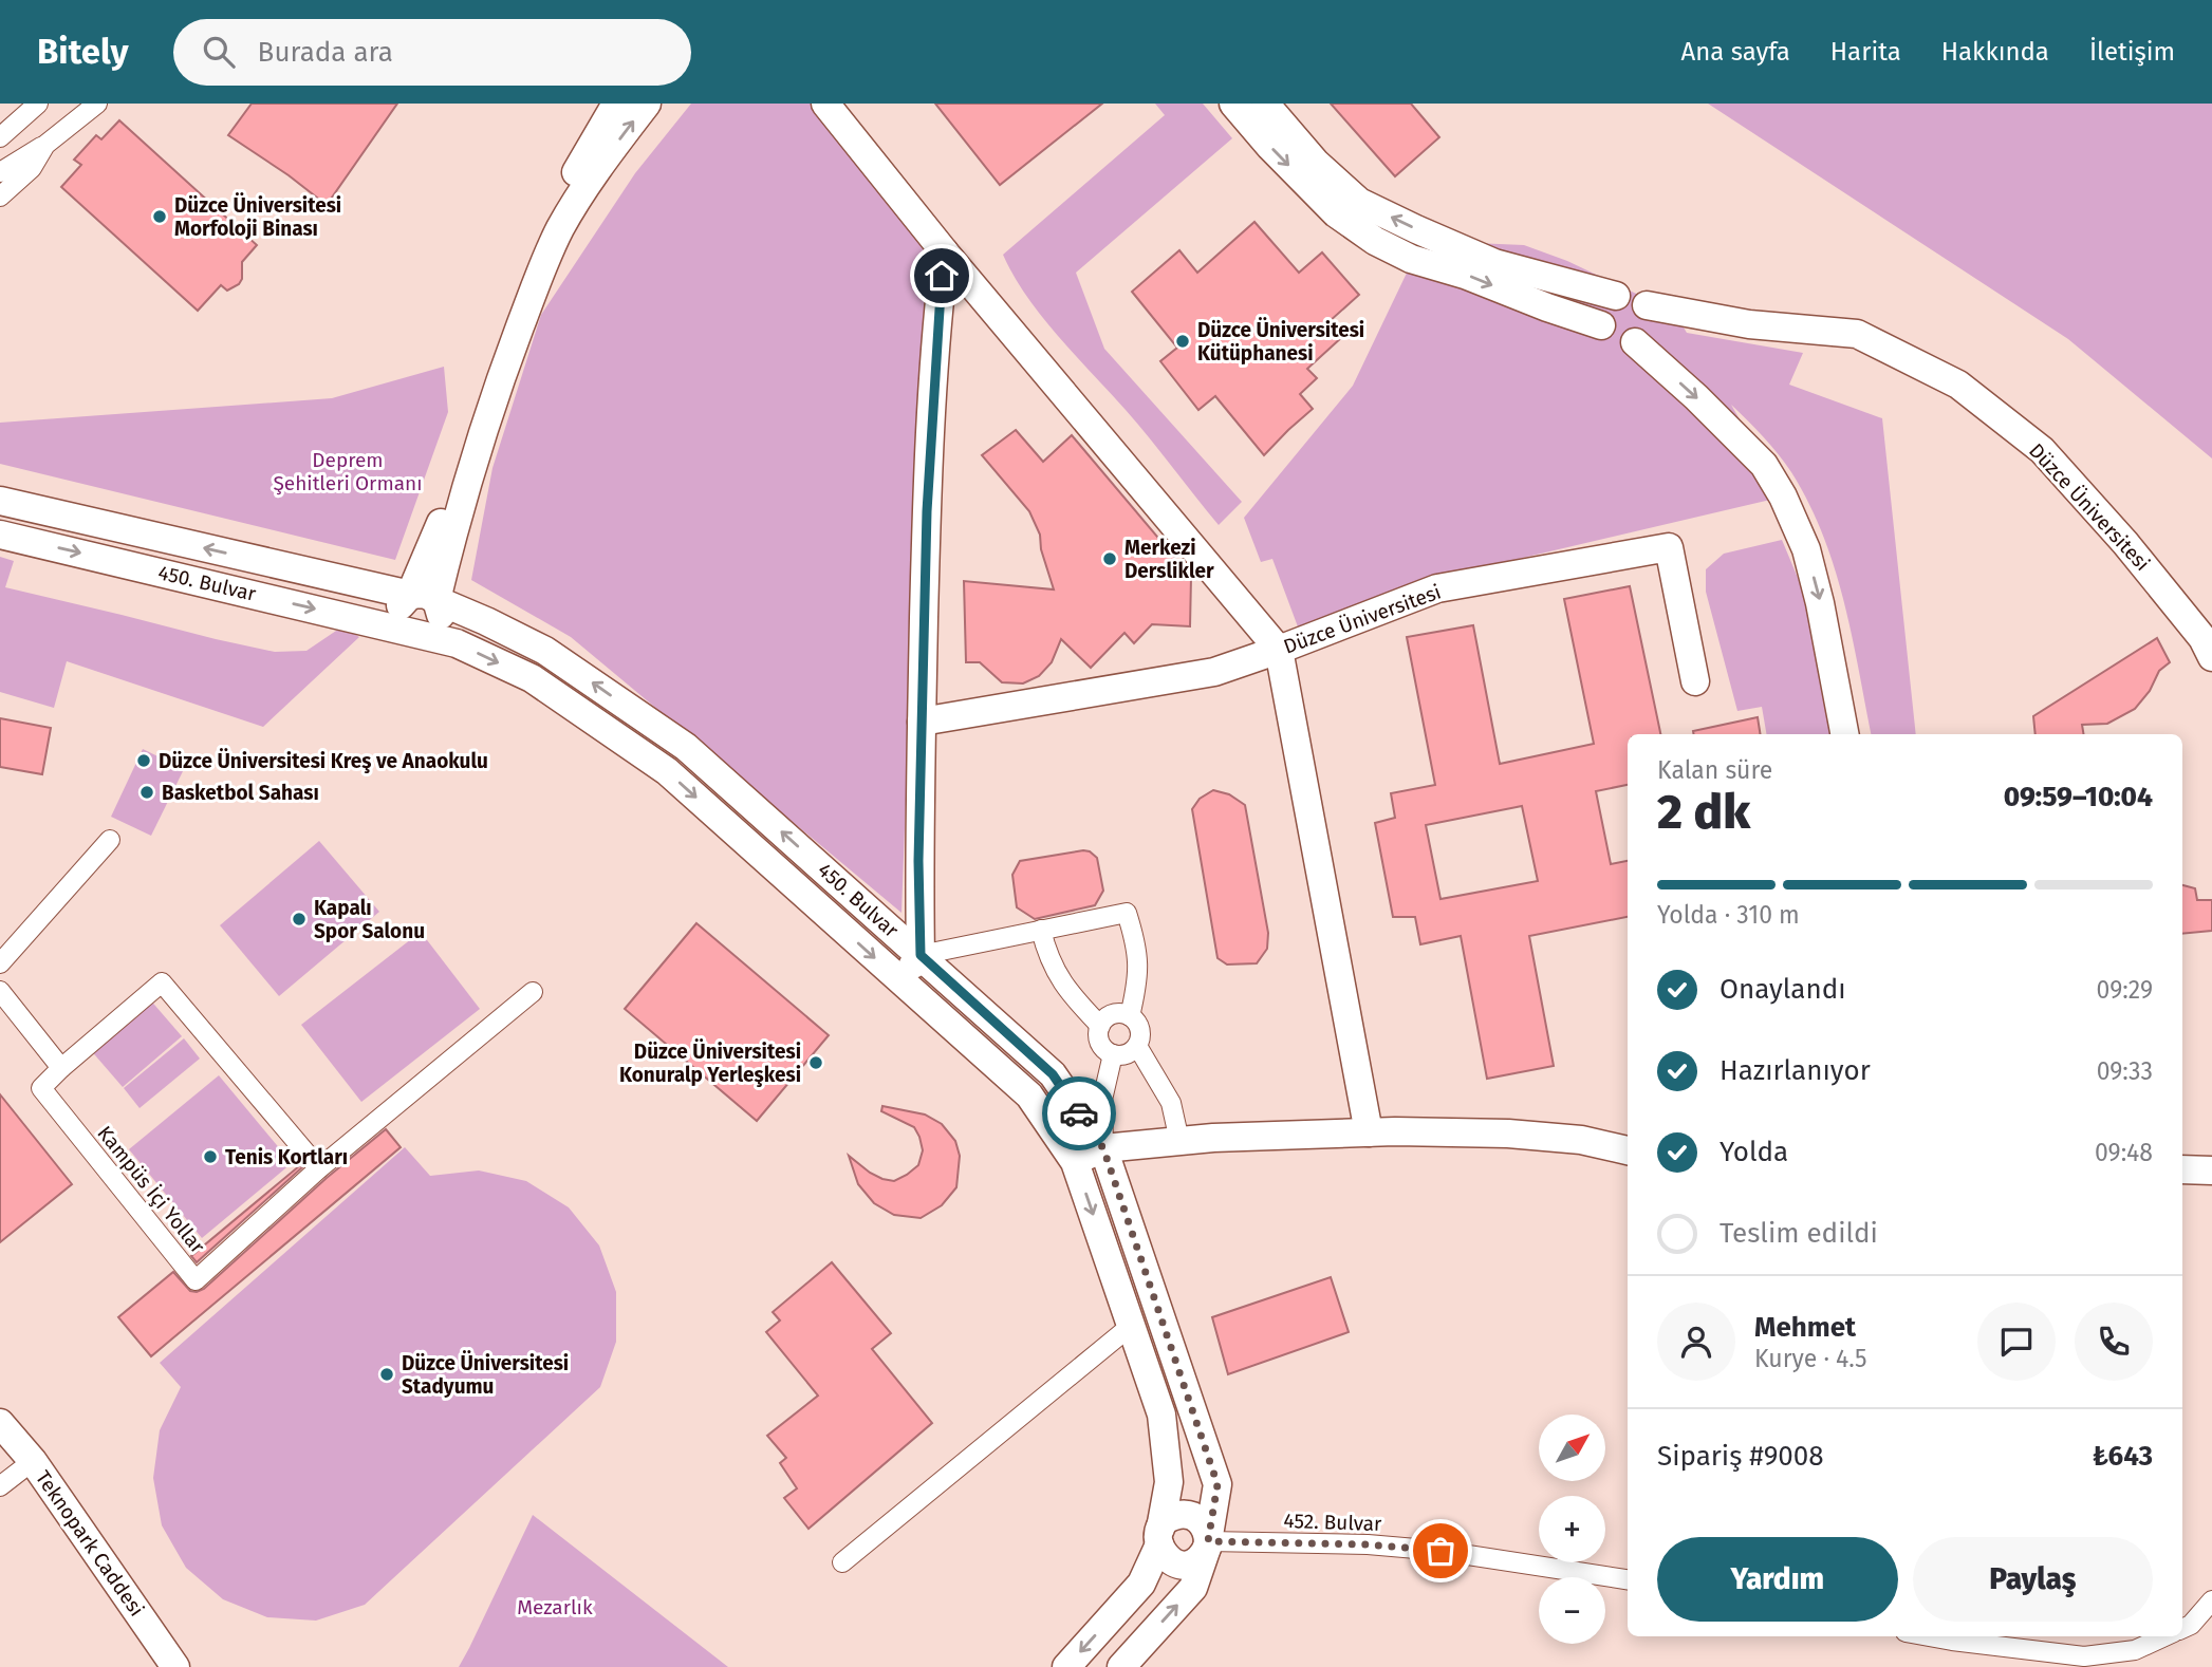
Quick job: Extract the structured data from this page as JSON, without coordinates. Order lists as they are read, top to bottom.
{
  "streets": {
    "street": [
      "Düzce Üniversitesi",
      "450. Bulvar",
      "Kampüs İçi Yollar",
      "452. Bulvar",
      "Teknopark Caddesi"
    ]
  },
  "crossings": [
    ["450. Bulvar", "452. Bulvar"]
  ],
  "parks": ["Deprem Şehitleri Ormanı", "Mezarlık"],
  "places": [
    "Düzce Üniversitesi Morfoloji Binası",
    "Düzce Üniversitesi Kütüphanesi",
    "Merkezi Derslikler",
    "Düzce Üniversitesi Kreş ve Anaokulu",
    "Basketbol Sahası",
    "Kapalı Spor Salonu",
    "Düzce Üniversitesi Konuralp Yerleşkesi",
    "Tenis Kortları",
    "Düzce Üniversitesi Stadyumu"
  ],
  "north": "top right",
  "page": {
    "header": "Bitely",
    "search": "Burada ara",
    "nav": [
      "Ana sayfa",
      "Harita",
      "Hakkında",
      "İletişim"
    ],
    "heading": ["2 dk", "Kalan süre", "09:59–10:04"],
    "panel": [
      "Mehmet",
      "Kurye · 4.5",
      "Sipariş #9008",
      "₺643"
    ],
    "bar": "Yolda · 310 m",
    "list": [
      ["Onaylandı", "09:29"],
      ["Hazırlanıyor", "09:33"],
      ["Yolda", "09:48"],
      "Teslim edildi"
    ],
    "map_buttons": ["+", "−"],
    "buttons": ["Yardım", "Paylaş"]
  }
}
